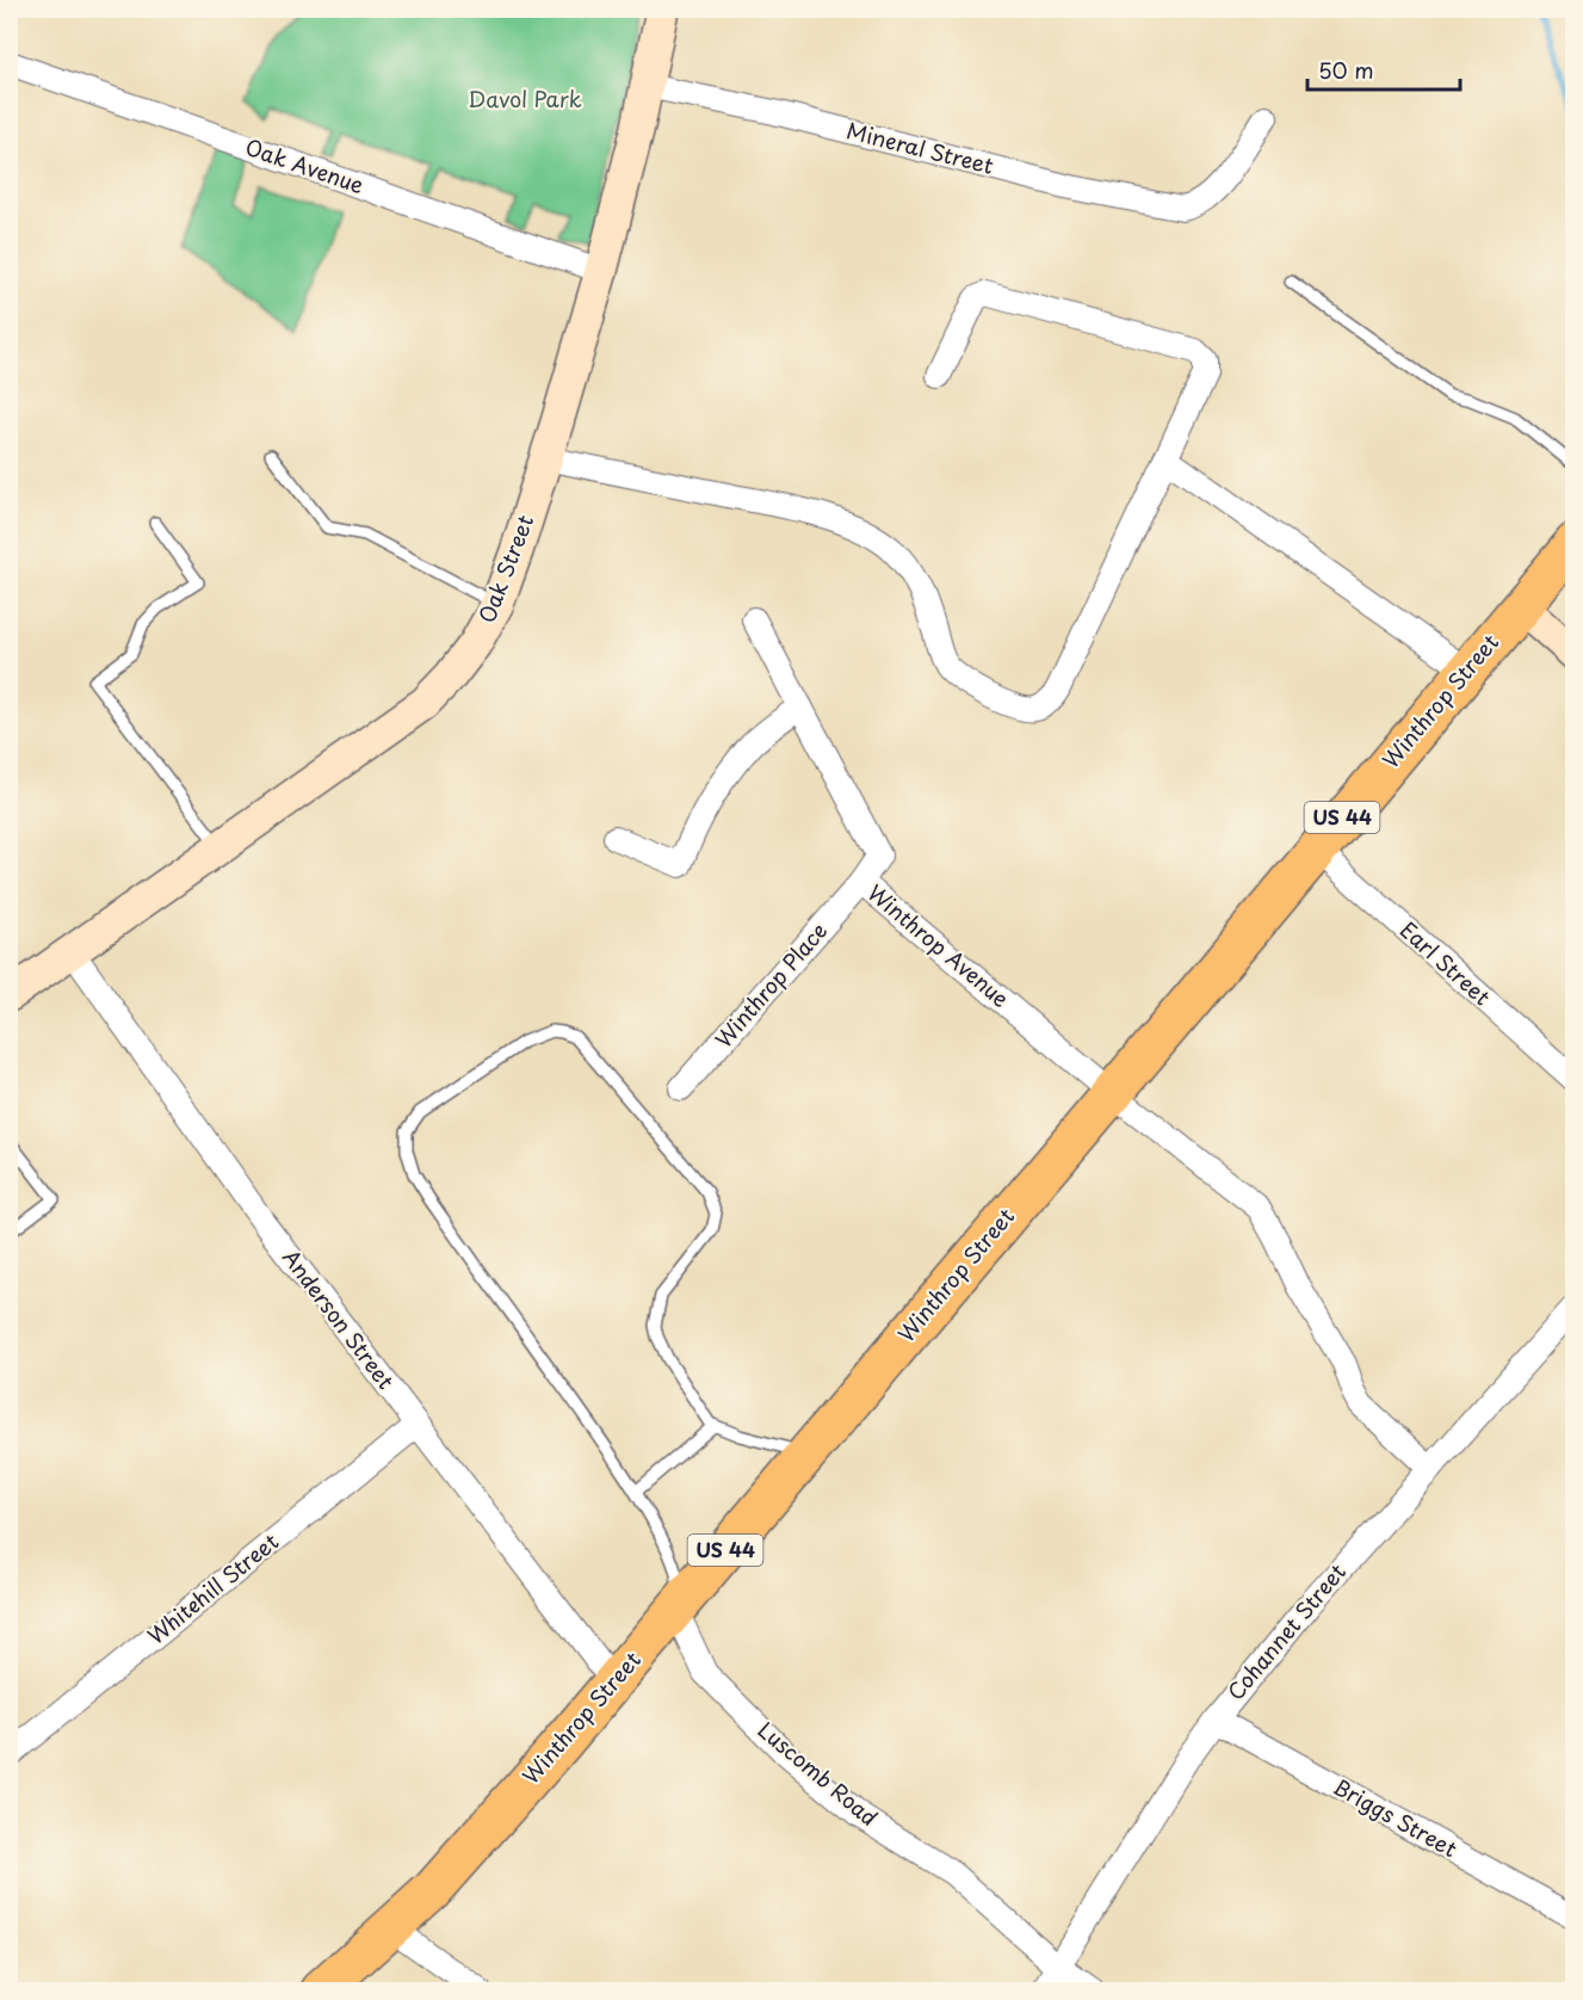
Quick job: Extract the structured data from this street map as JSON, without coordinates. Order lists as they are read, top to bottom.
{
  "streets": {
    "highway": ["Winthrop Street", "US 44"],
    "street": [
      "Mineral Street",
      "Oak Avenue",
      "Oak Street",
      "Winthrop Avenue",
      "Earl Street",
      "Winthrop Place",
      "Anderson Street",
      "Whitehill Street",
      "Cohannet Street",
      "Luscomb Road",
      "Briggs Street"
    ]
  },
  "crossings": [
    ["Mineral Street", "Oak Street"],
    ["Oak Avenue", "Oak Street"],
    ["Oak Street", "Anderson Street"],
    ["Winthrop Street", "Winthrop Avenue"],
    ["Winthrop Street", "Earl Street"],
    ["Winthrop Street", "Anderson Street"],
    ["Winthrop Street", "Luscomb Road"],
    ["Winthrop Avenue", "Winthrop Place"],
    ["Winthrop Avenue", "Cohannet Street"],
    ["Anderson Street", "Whitehill Street"],
    ["Cohannet Street", "Luscomb Road"],
    ["Cohannet Street", "Briggs Street"]
  ],
  "parks": ["Davol Park"],
  "scale_bar": "50 m"
}
